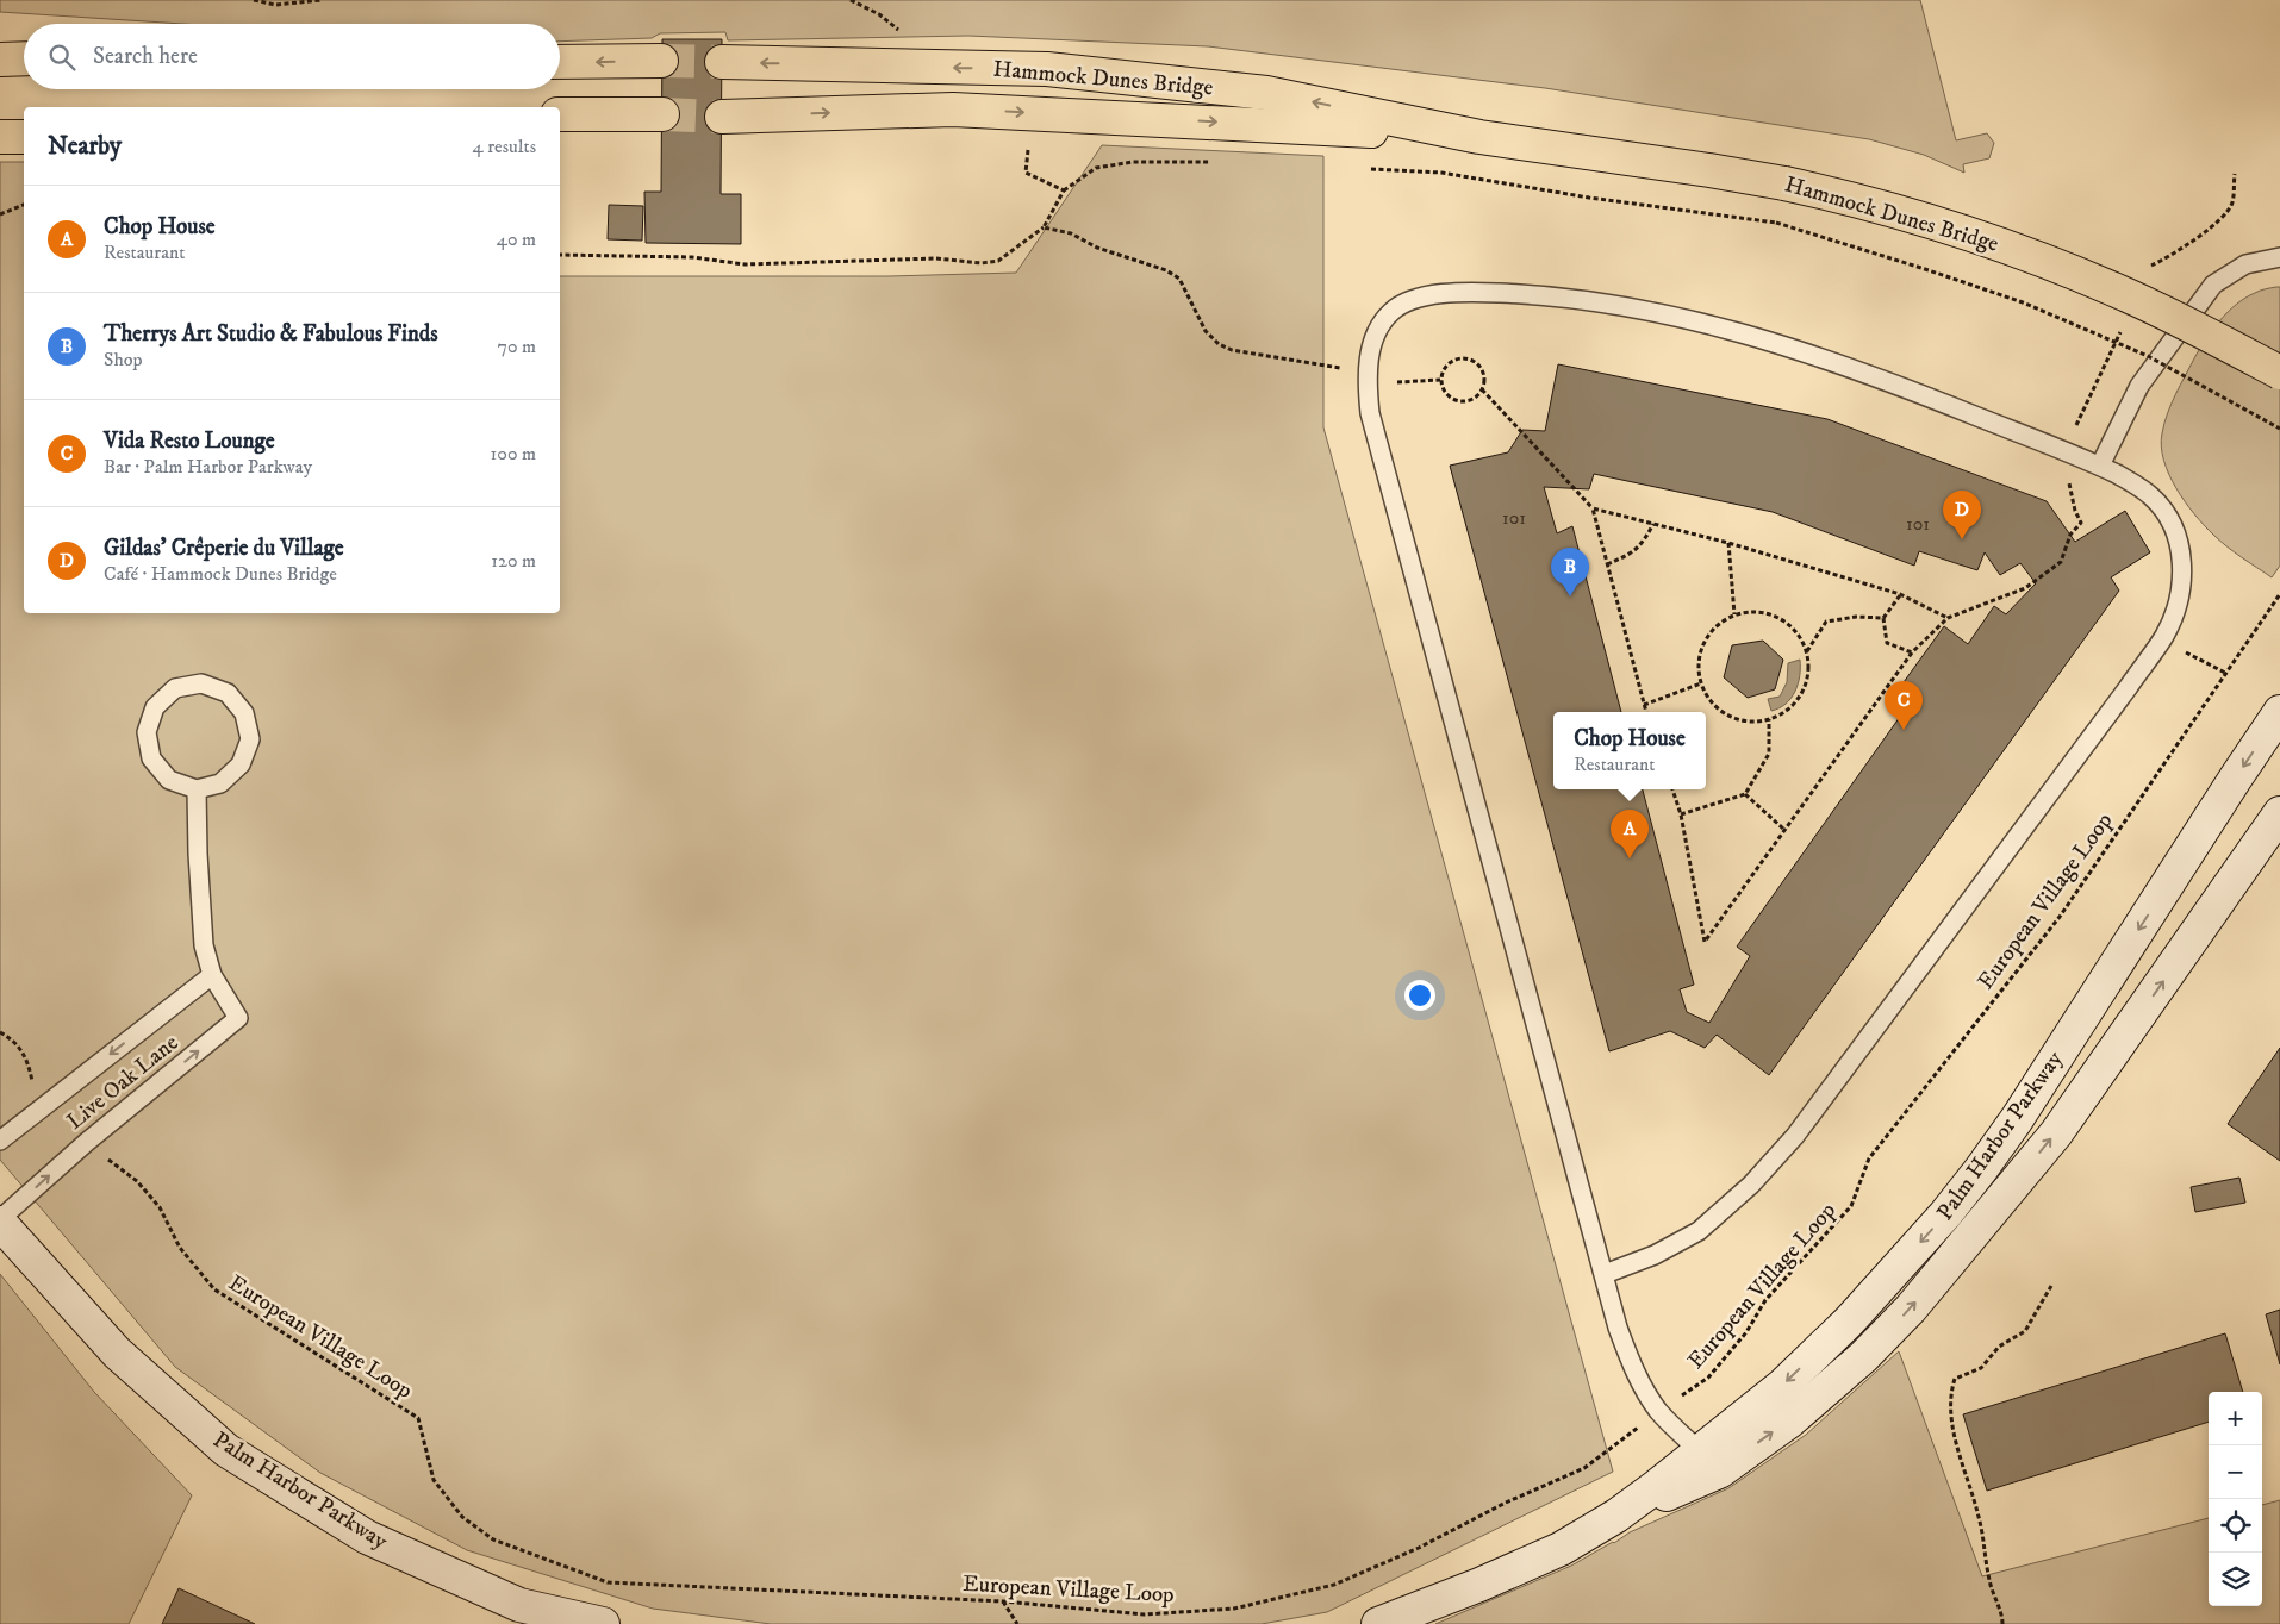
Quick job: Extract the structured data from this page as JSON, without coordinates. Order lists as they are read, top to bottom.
{
  "streets": {
    "main road": ["Hammock Dunes Bridge"],
    "street": ["Palm Harbor Parkway"],
    "lane": ["Live Oak Lane"],
    "path": ["European Village Loop"]
  },
  "crossings": [
    ["European Village Loop", "Live Oak Lane"],
    ["Live Oak Lane", "Palm Harbor Parkway"]
  ],
  "house_numbers": ["101", "101"],
  "page": {
    "search": "Search here",
    "heading": ["Nearby", "4 results"],
    "list": [
      {
        "mark": "A",
        "name": "Chop House",
        "note": "Restaurant",
        "value": "40 m"
      },
      {
        "mark": "B",
        "name": "Therrys Art Studio & Fabulous Finds",
        "note": "Shop",
        "value": "70 m"
      },
      {
        "mark": "C",
        "name": "Vida Resto Lounge",
        "note": "Bar · Palm Harbor Parkway",
        "value": "100 m"
      },
      {
        "mark": "D",
        "name": "Gildas' Crêperie du Village",
        "note": "Café · Hammock Dunes Bridge",
        "value": "120 m"
      }
    ],
    "pins": [
      "D",
      "B",
      "C",
      "A"
    ],
    "popup": ["Chop House", "Restaurant"],
    "map_buttons": ["+", "−"]
  }
}
